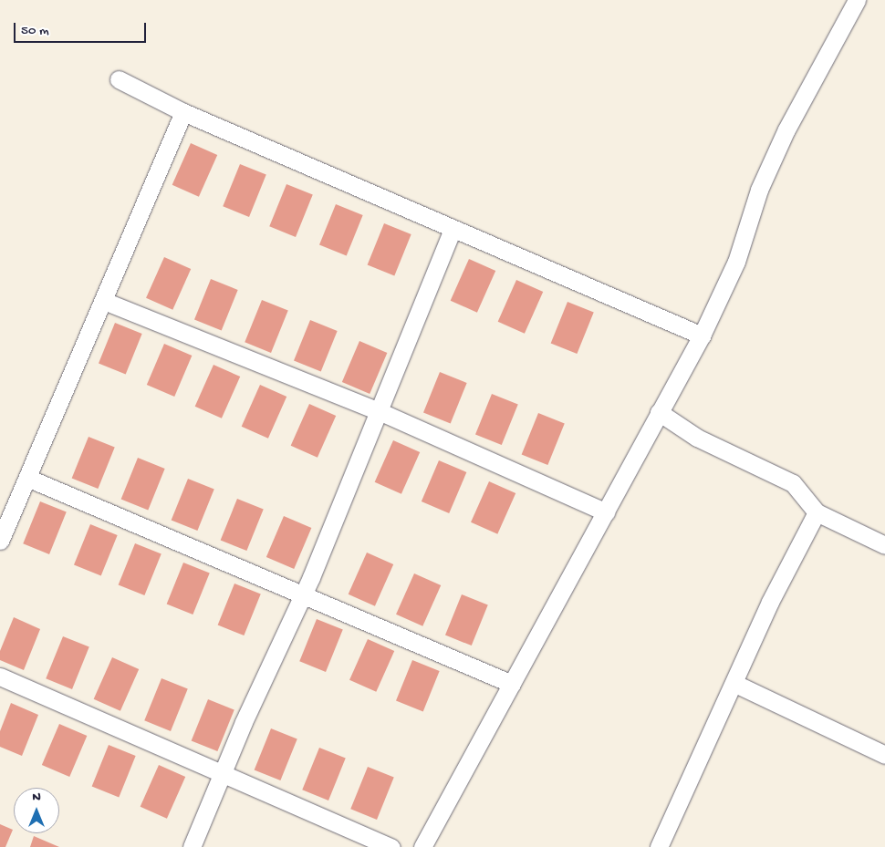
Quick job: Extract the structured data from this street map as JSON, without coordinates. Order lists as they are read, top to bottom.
{
  "scale_bar": "50 m",
  "north": "top"
}
